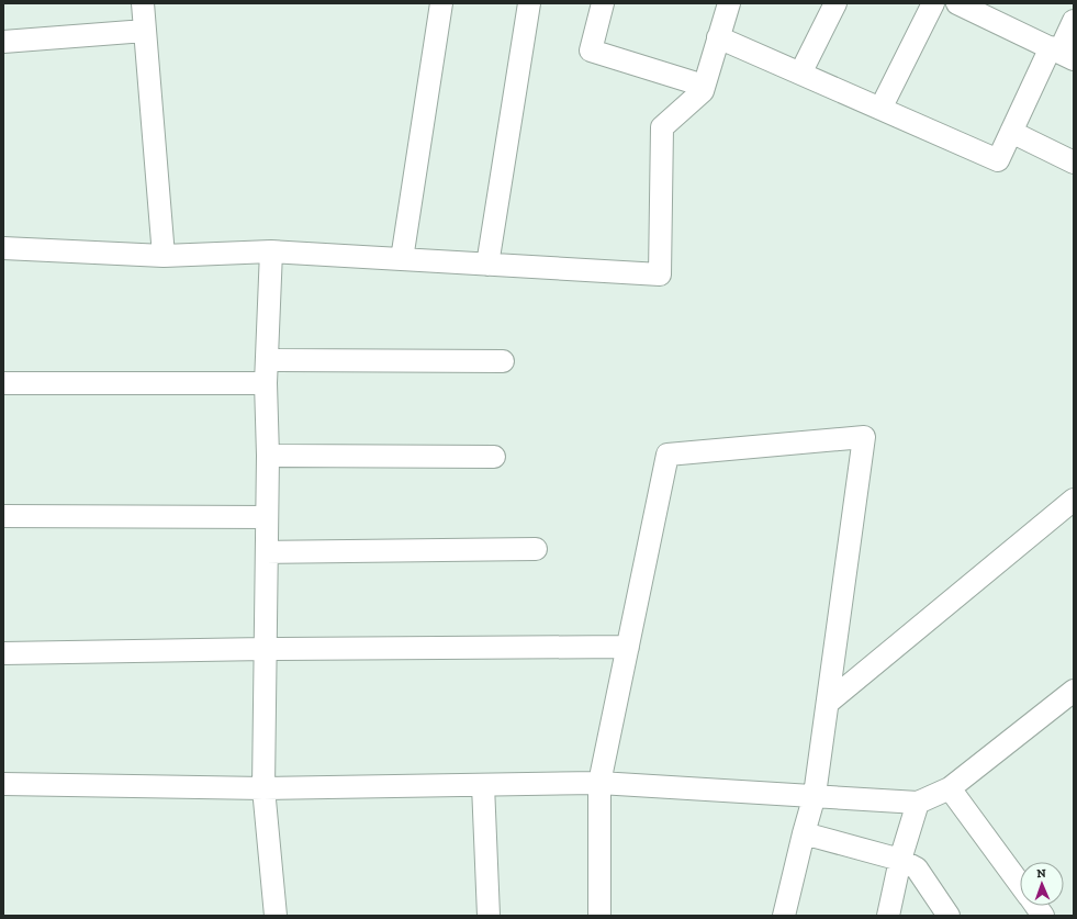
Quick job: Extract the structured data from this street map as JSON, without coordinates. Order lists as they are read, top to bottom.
{
  "north": "top"
}
